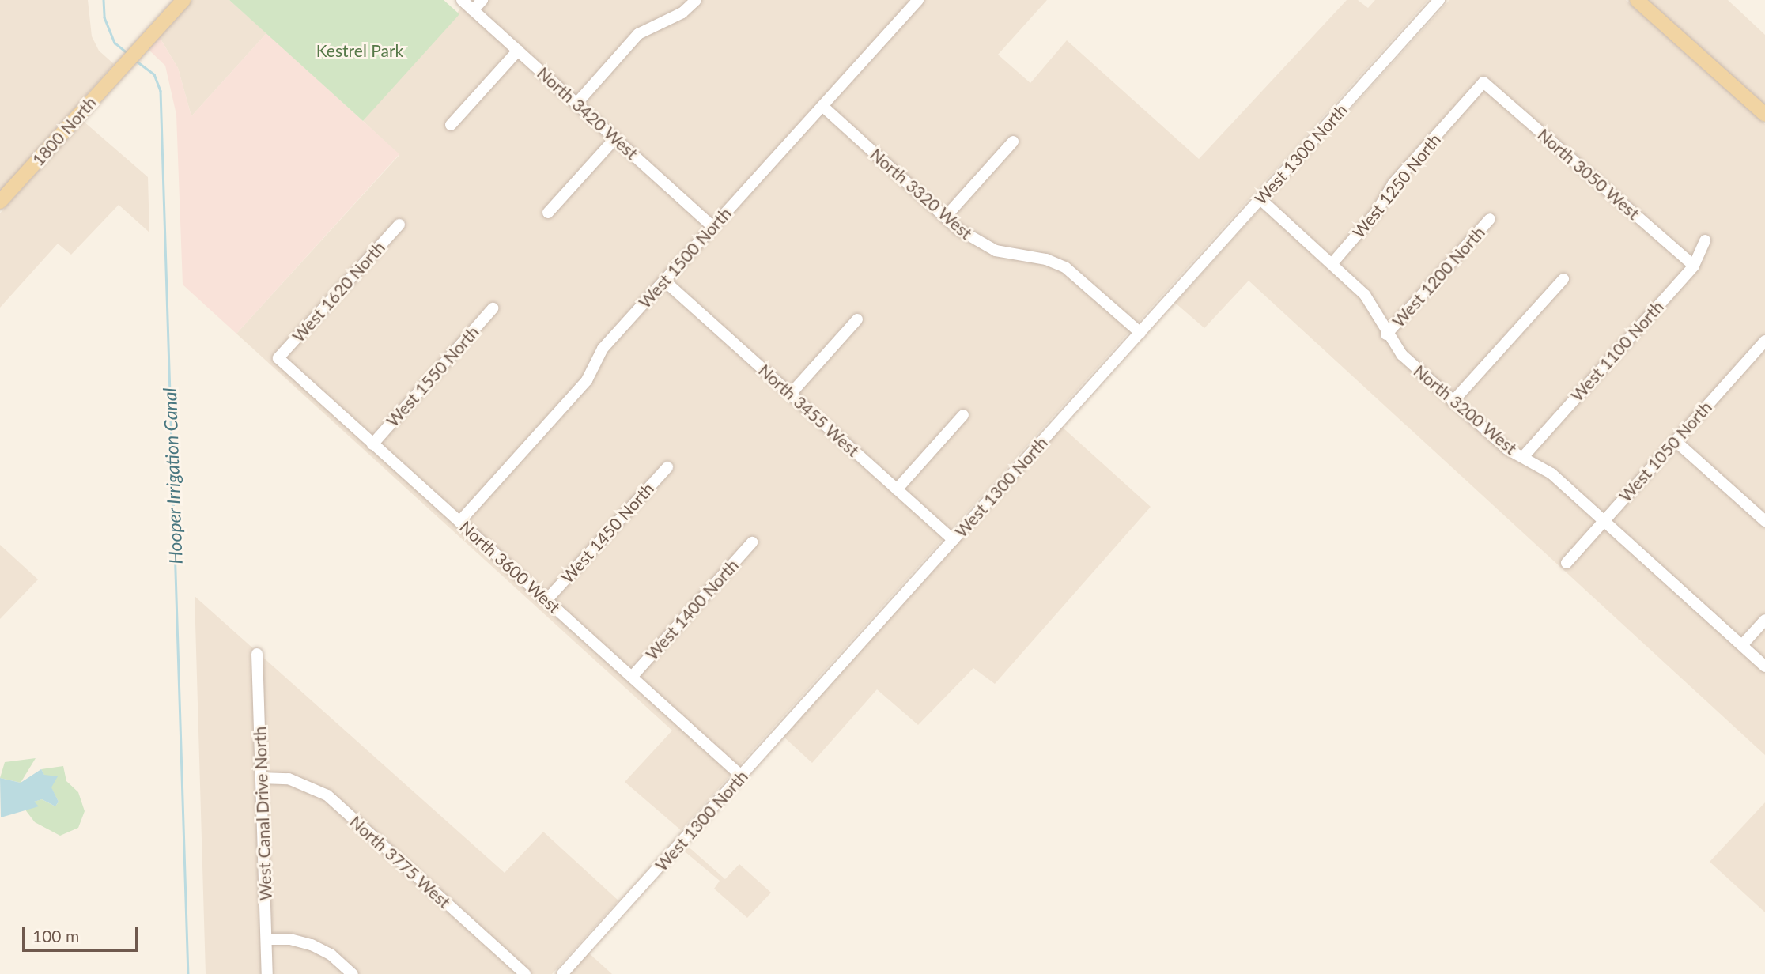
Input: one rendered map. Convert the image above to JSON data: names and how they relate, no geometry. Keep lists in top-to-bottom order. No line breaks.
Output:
{"streets":{"main road":["1800 North"],"street":["North 3420 West","West 1300 North","North 3050 West","West 1250 North","North 3320 West","West 1500 North","West 1200 North","West 1620 North","West 1100 North","West 1550 North","North 3200 West","North 3455 West","West 1050 North","West 1450 North","North 3600 West","West 1400 North","West Canal Drive North","North 3775 West"]},"crossings":[["North 3420 West","West 1500 North"],["West 1300 North","North 3320 West"],["West 1300 North","North 3200 West"],["West 1300 North","North 3455 West"],["West 1300 North","North 3600 West"],["North 3050 West","West 1250 North"],["North 3050 West","West 1100 North"],["West 1250 North","North 3200 West"],["North 3320 West","West 1500 North"],["West 1500 North","North 3455 West"],["West 1500 North","North 3600 West"],["West 1200 North","North 3200 West"],["West 1620 North","North 3600 West"],["West 1100 North","North 3200 West"],["West 1550 North","North 3600 West"],["North 3200 West","West 1050 North"],["West 1450 North","North 3600 West"],["North 3600 West","West 1400 North"],["West Canal Drive North","North 3775 West"]],"water":["Hooper Irrigation Canal"],"parks":["Kestrel Park"],"scale_bar":"100 m"}
